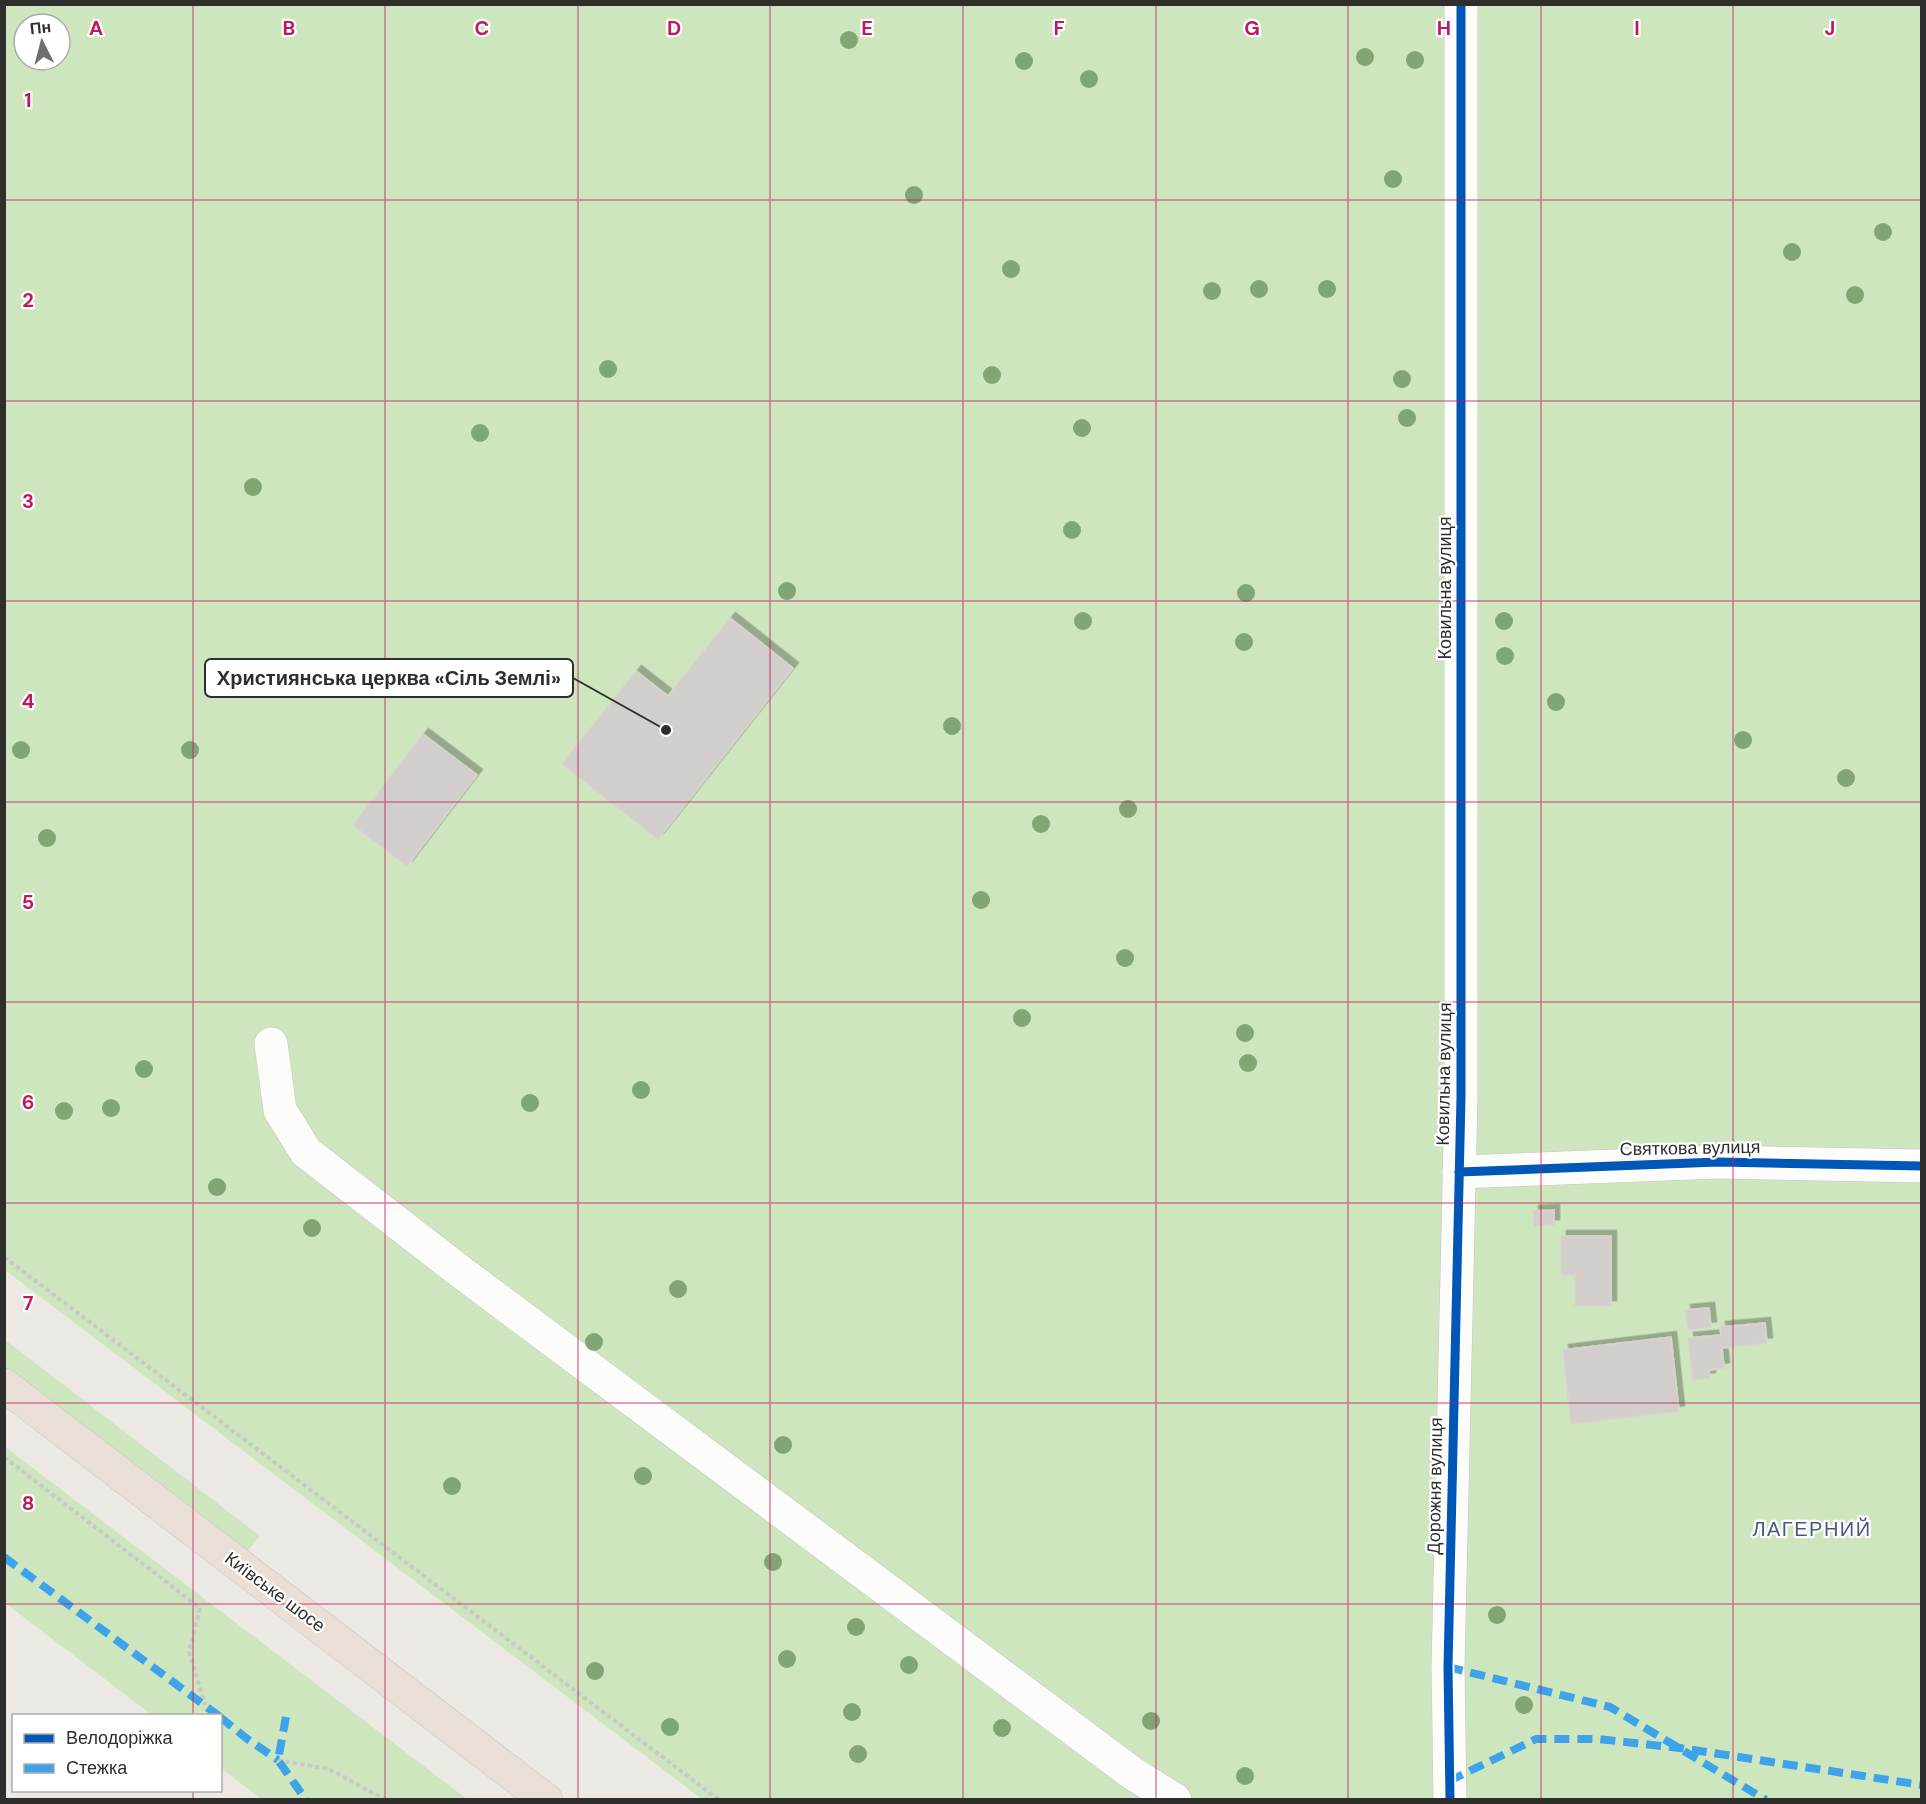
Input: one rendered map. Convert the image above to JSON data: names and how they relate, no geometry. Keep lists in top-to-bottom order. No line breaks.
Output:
{"streets":{"highway":["Київське шосе"],"street":["Ковильна вулиця","Святкова вулиця","Дорожня вулиця"]},"crossings":[["Ковильна вулиця","Святкова вулиця"],["Ковильна вулиця","Дорожня вулиця"],["Святкова вулиця","Дорожня вулиця"]],"districts":["ЛАГЕРНИЙ"],"places":["Християнська церква «Сіль Землі»"],"legend":["Велодоріжка","Стежка"],"north":"top","grid":{"columns":["A","B","C","D","E","F","G","H","I","J"],"rows":["1","2","3","4","5","6","7","8"]}}
